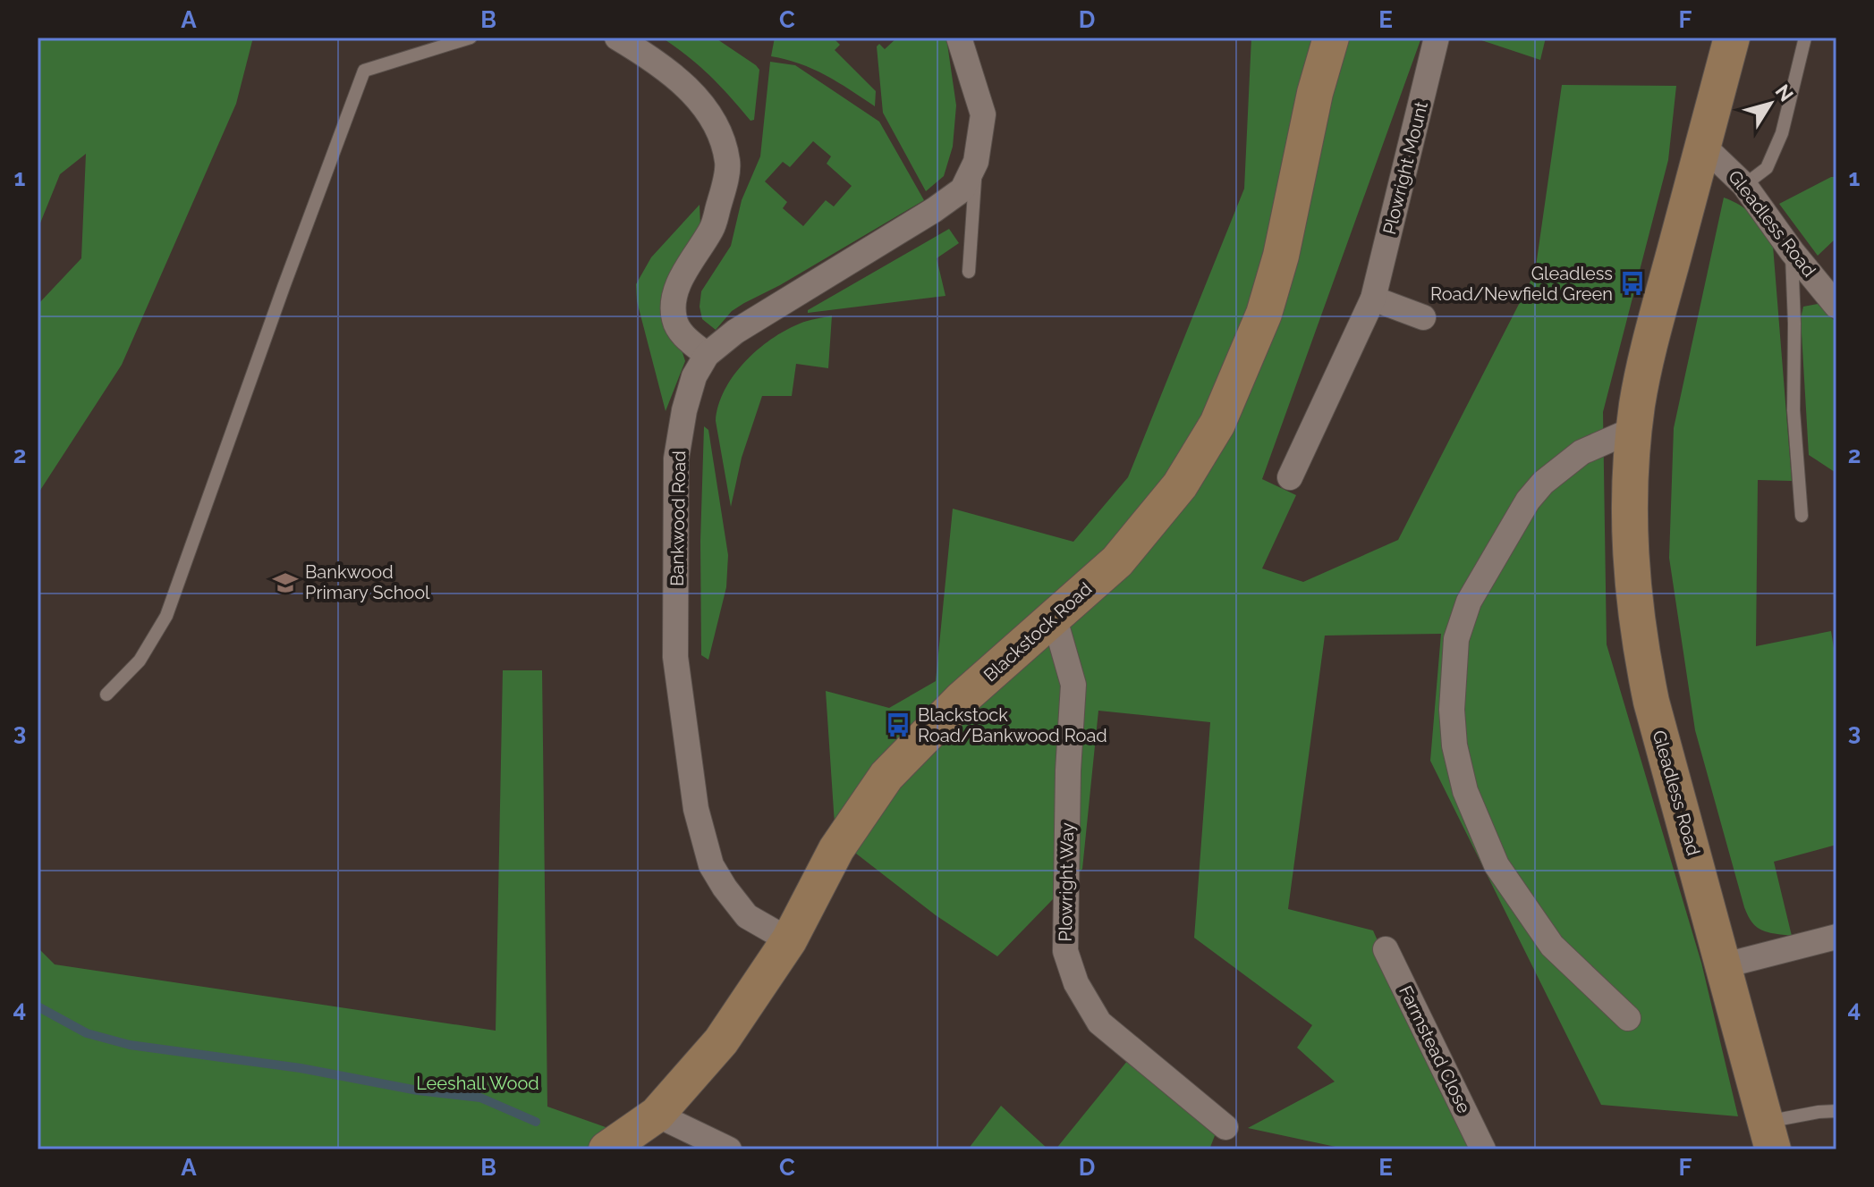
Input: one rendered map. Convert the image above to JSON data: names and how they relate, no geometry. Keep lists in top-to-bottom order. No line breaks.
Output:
{"streets":{"street":["Plowright Mount","Gleadless Road","Bankwood Road","Blackstock Road","Plowright Way","Farmstead Close"]},"crossings":[["Bankwood Road","Blackstock Road"],["Blackstock Road","Plowright Way"]],"parks":["Leeshall Wood"],"places":{"bus stop":["Gleadless Road/Newfield Green","Blackstock Road/Bankwood Road"],"school or university":["Bankwood Primary School"]},"north":"top right","grid":{"columns":["A","B","C","D","E","F"],"rows":["1","2","3","4"]}}
